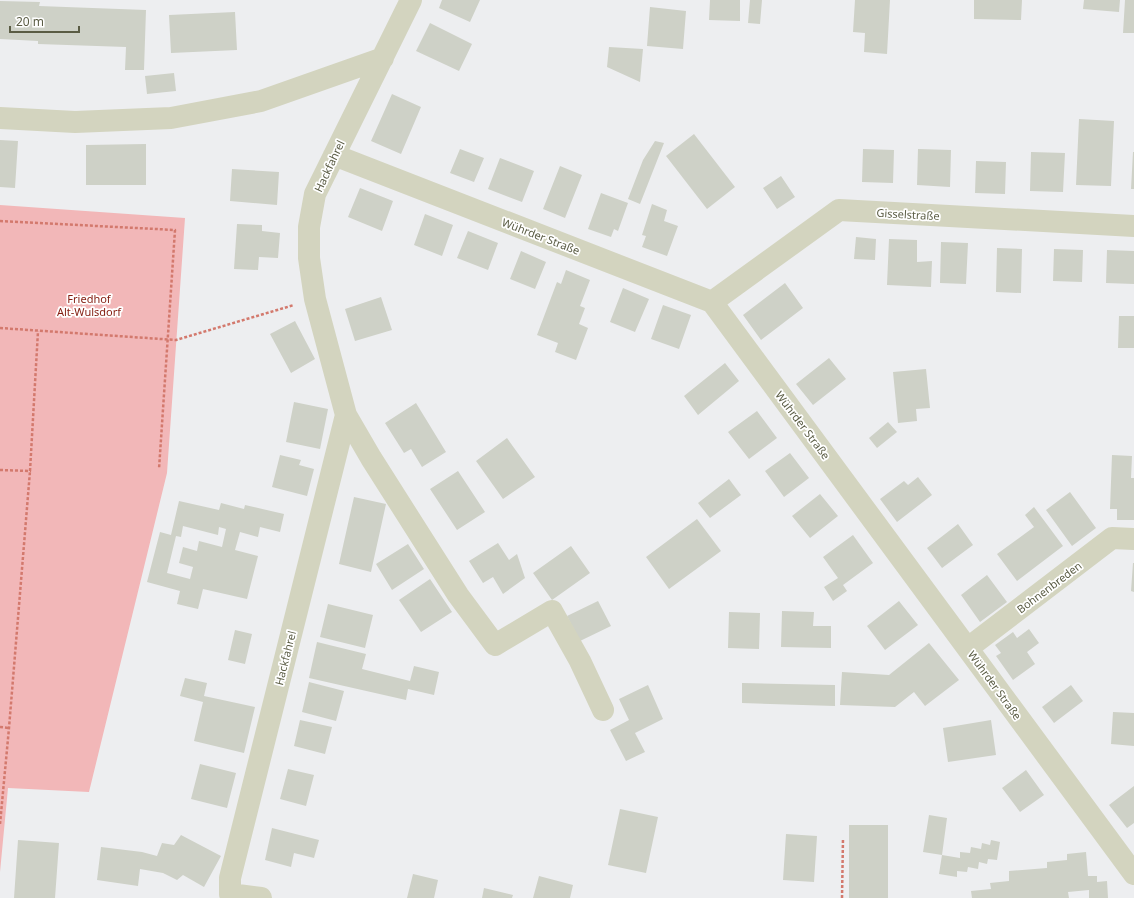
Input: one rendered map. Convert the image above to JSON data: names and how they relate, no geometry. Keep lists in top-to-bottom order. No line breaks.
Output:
{"streets":{"street":["Hackfahrel","Gisselstraße","Wührder Straße","Bohnenbreden"]},"crossings":[["Hackfahrel","Wührder Straße"],["Gisselstraße","Wührder Straße"],["Wührder Straße","Bohnenbreden"]],"parks":["Friedhof Alt-Wulsdorf"],"scale_bar":"20 m"}
